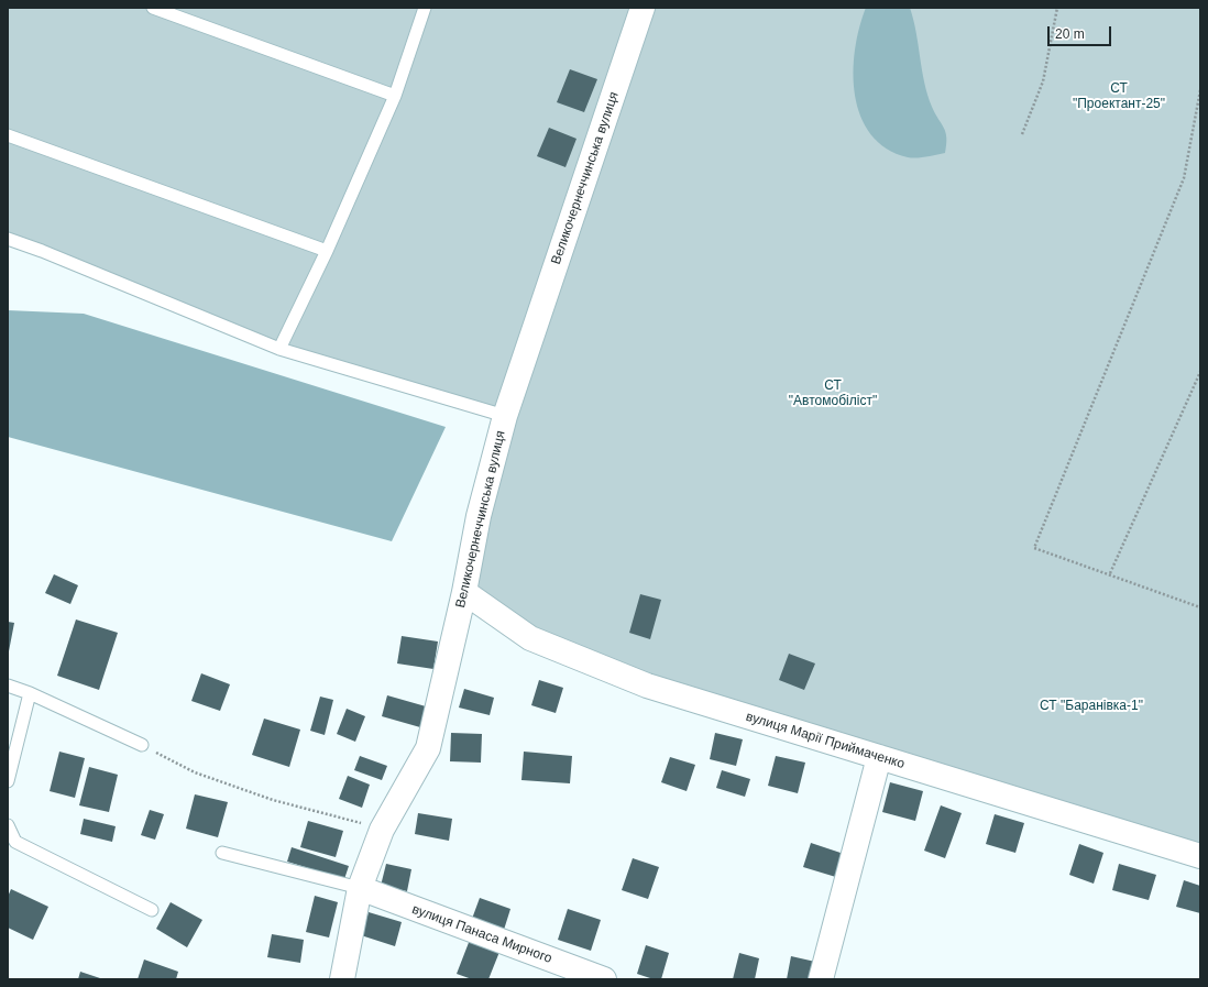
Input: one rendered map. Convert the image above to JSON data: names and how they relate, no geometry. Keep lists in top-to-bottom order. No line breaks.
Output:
{"streets":{"street":["Великочернеччинська вулиця","вулиця Марії Приймаченко","вулиця Панаса Мирного"]},"crossings":[["Великочернеччинська вулиця","вулиця Марії Приймаченко"],["Великочернеччинська вулиця","вулиця Панаса Мирного"]],"parks":["СТ \"Проектант-25\"","СТ \"Автомобіліст\"","СТ \"Баранівка-1\""],"scale_bar":"20 m"}
